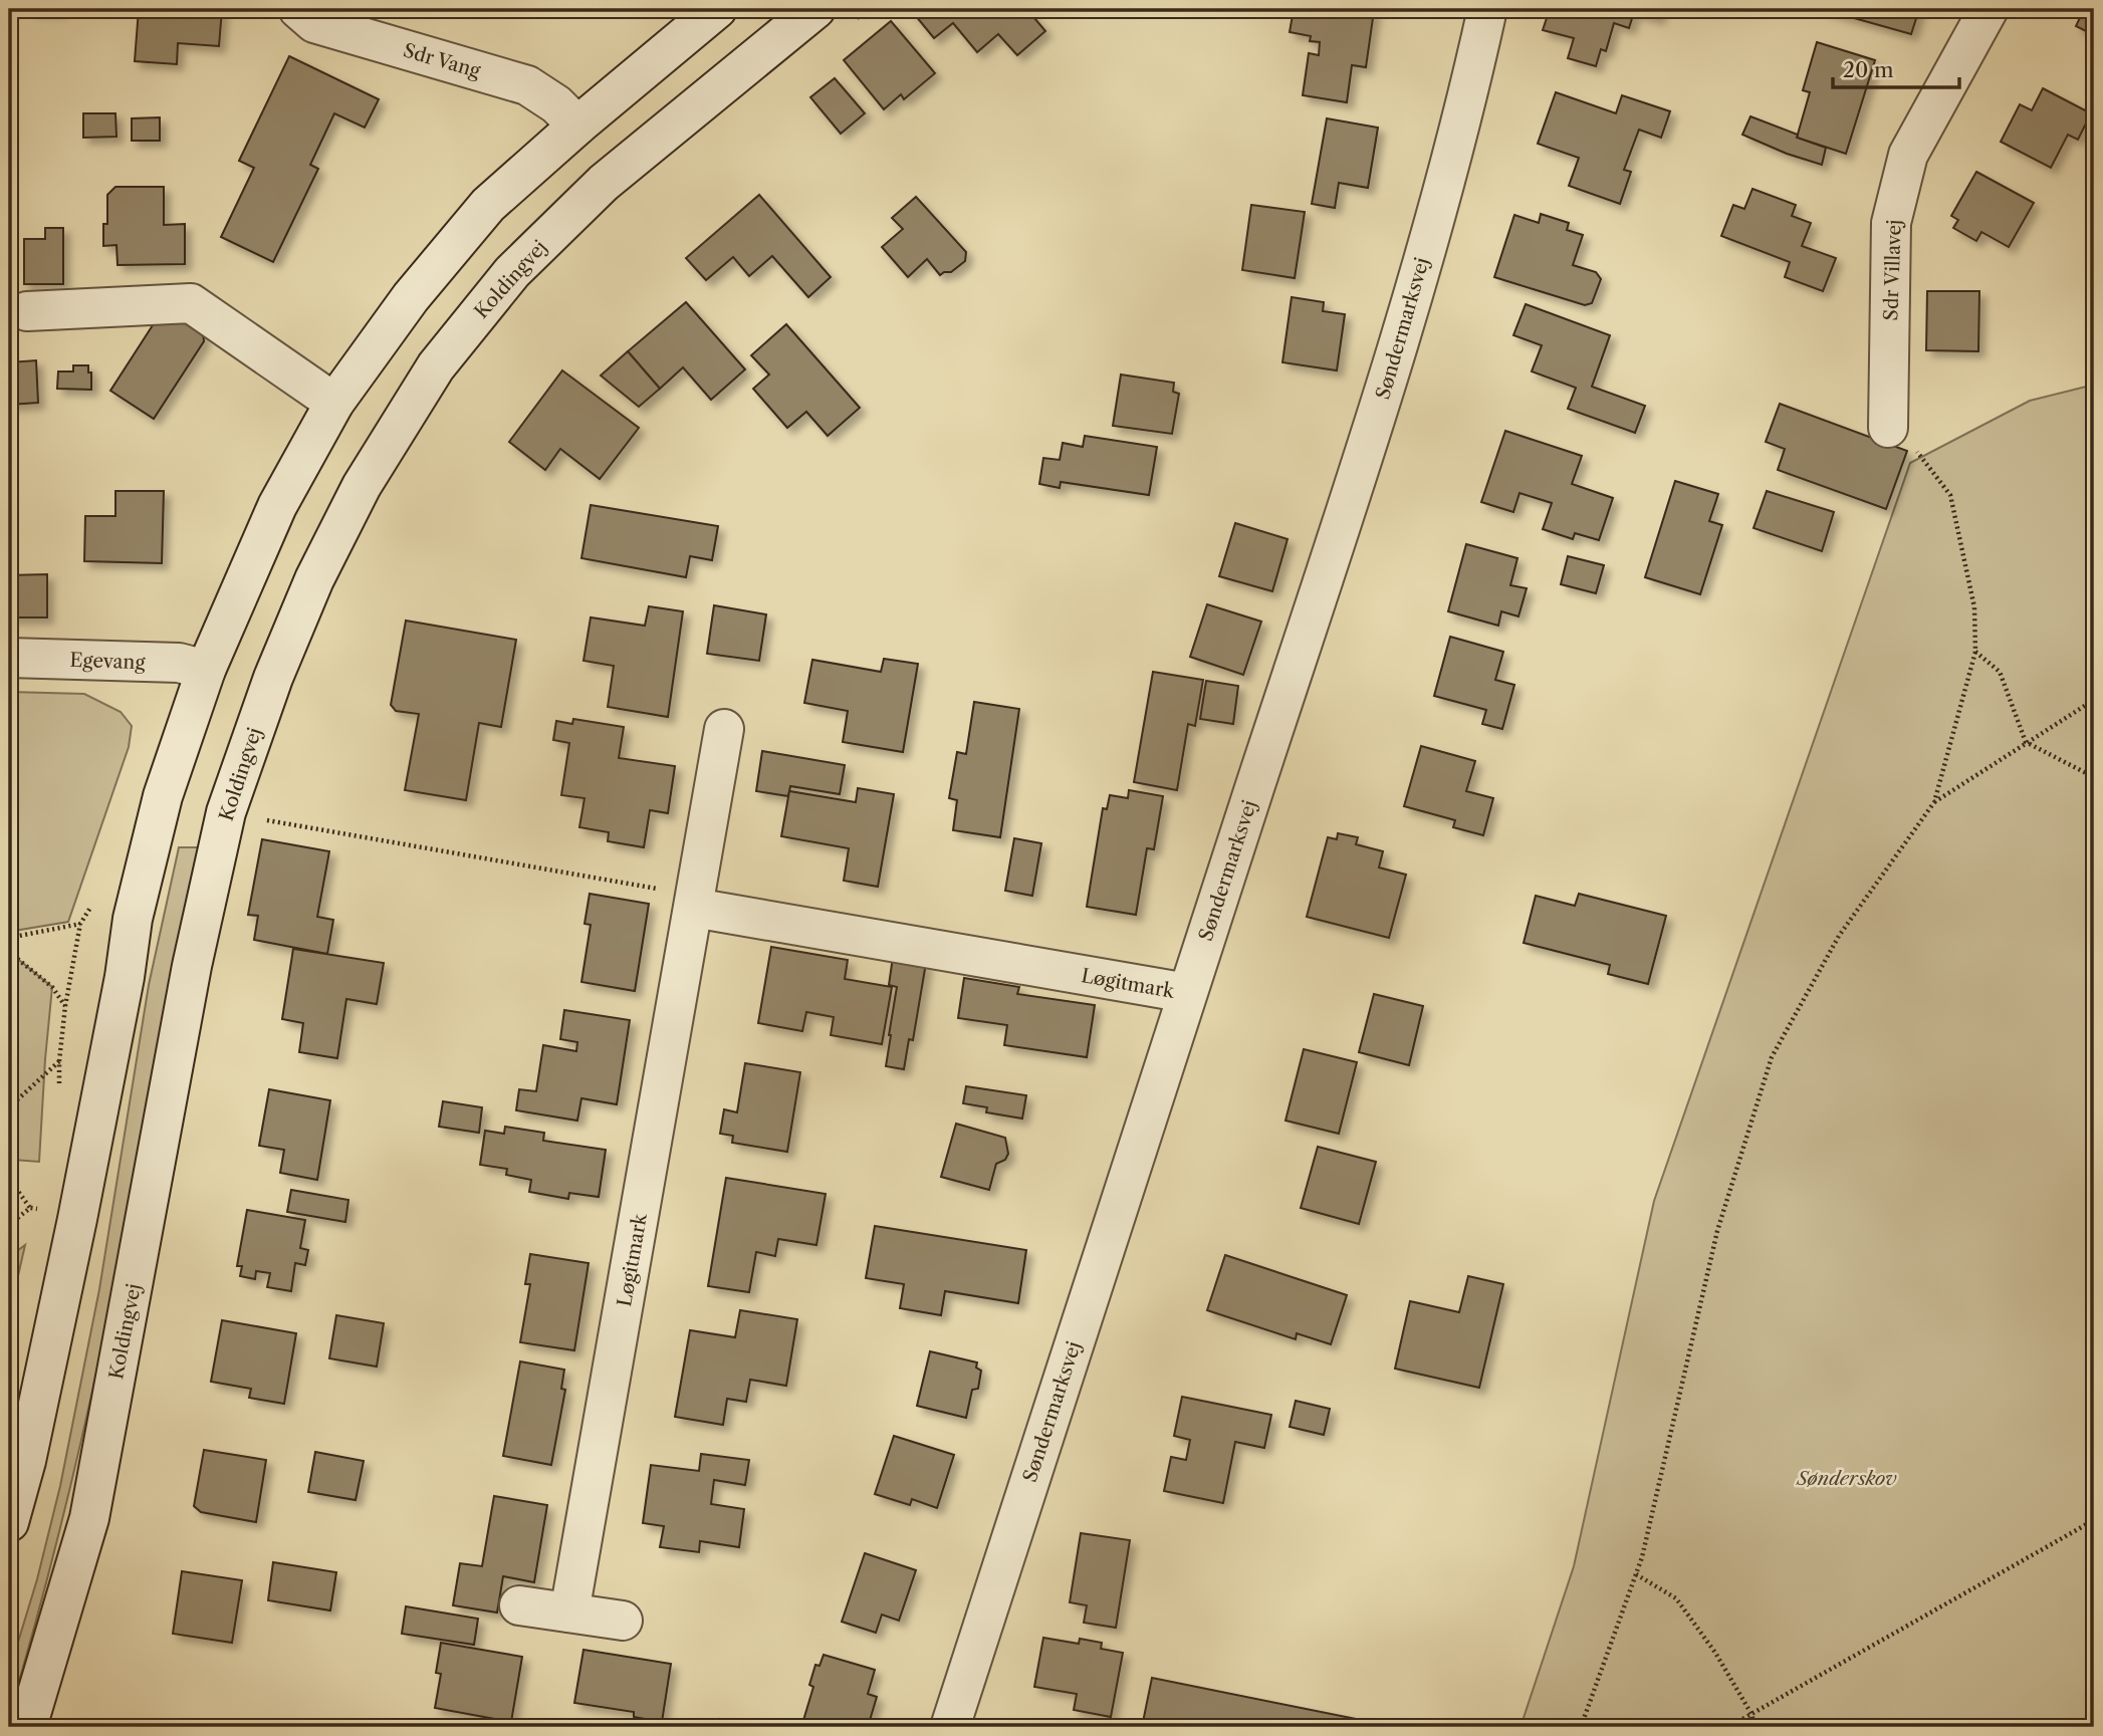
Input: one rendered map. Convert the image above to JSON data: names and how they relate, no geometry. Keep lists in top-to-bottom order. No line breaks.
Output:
{"streets":{"street":["Sdr Vang","Sdr Villavej","Koldingvej","Søndermarksvej","Egevang","Løgitmark"]},"crossings":[["Søndermarksvej","Løgitmark"]],"parks":["Sønderskov"],"scale_bar":"20 m"}
